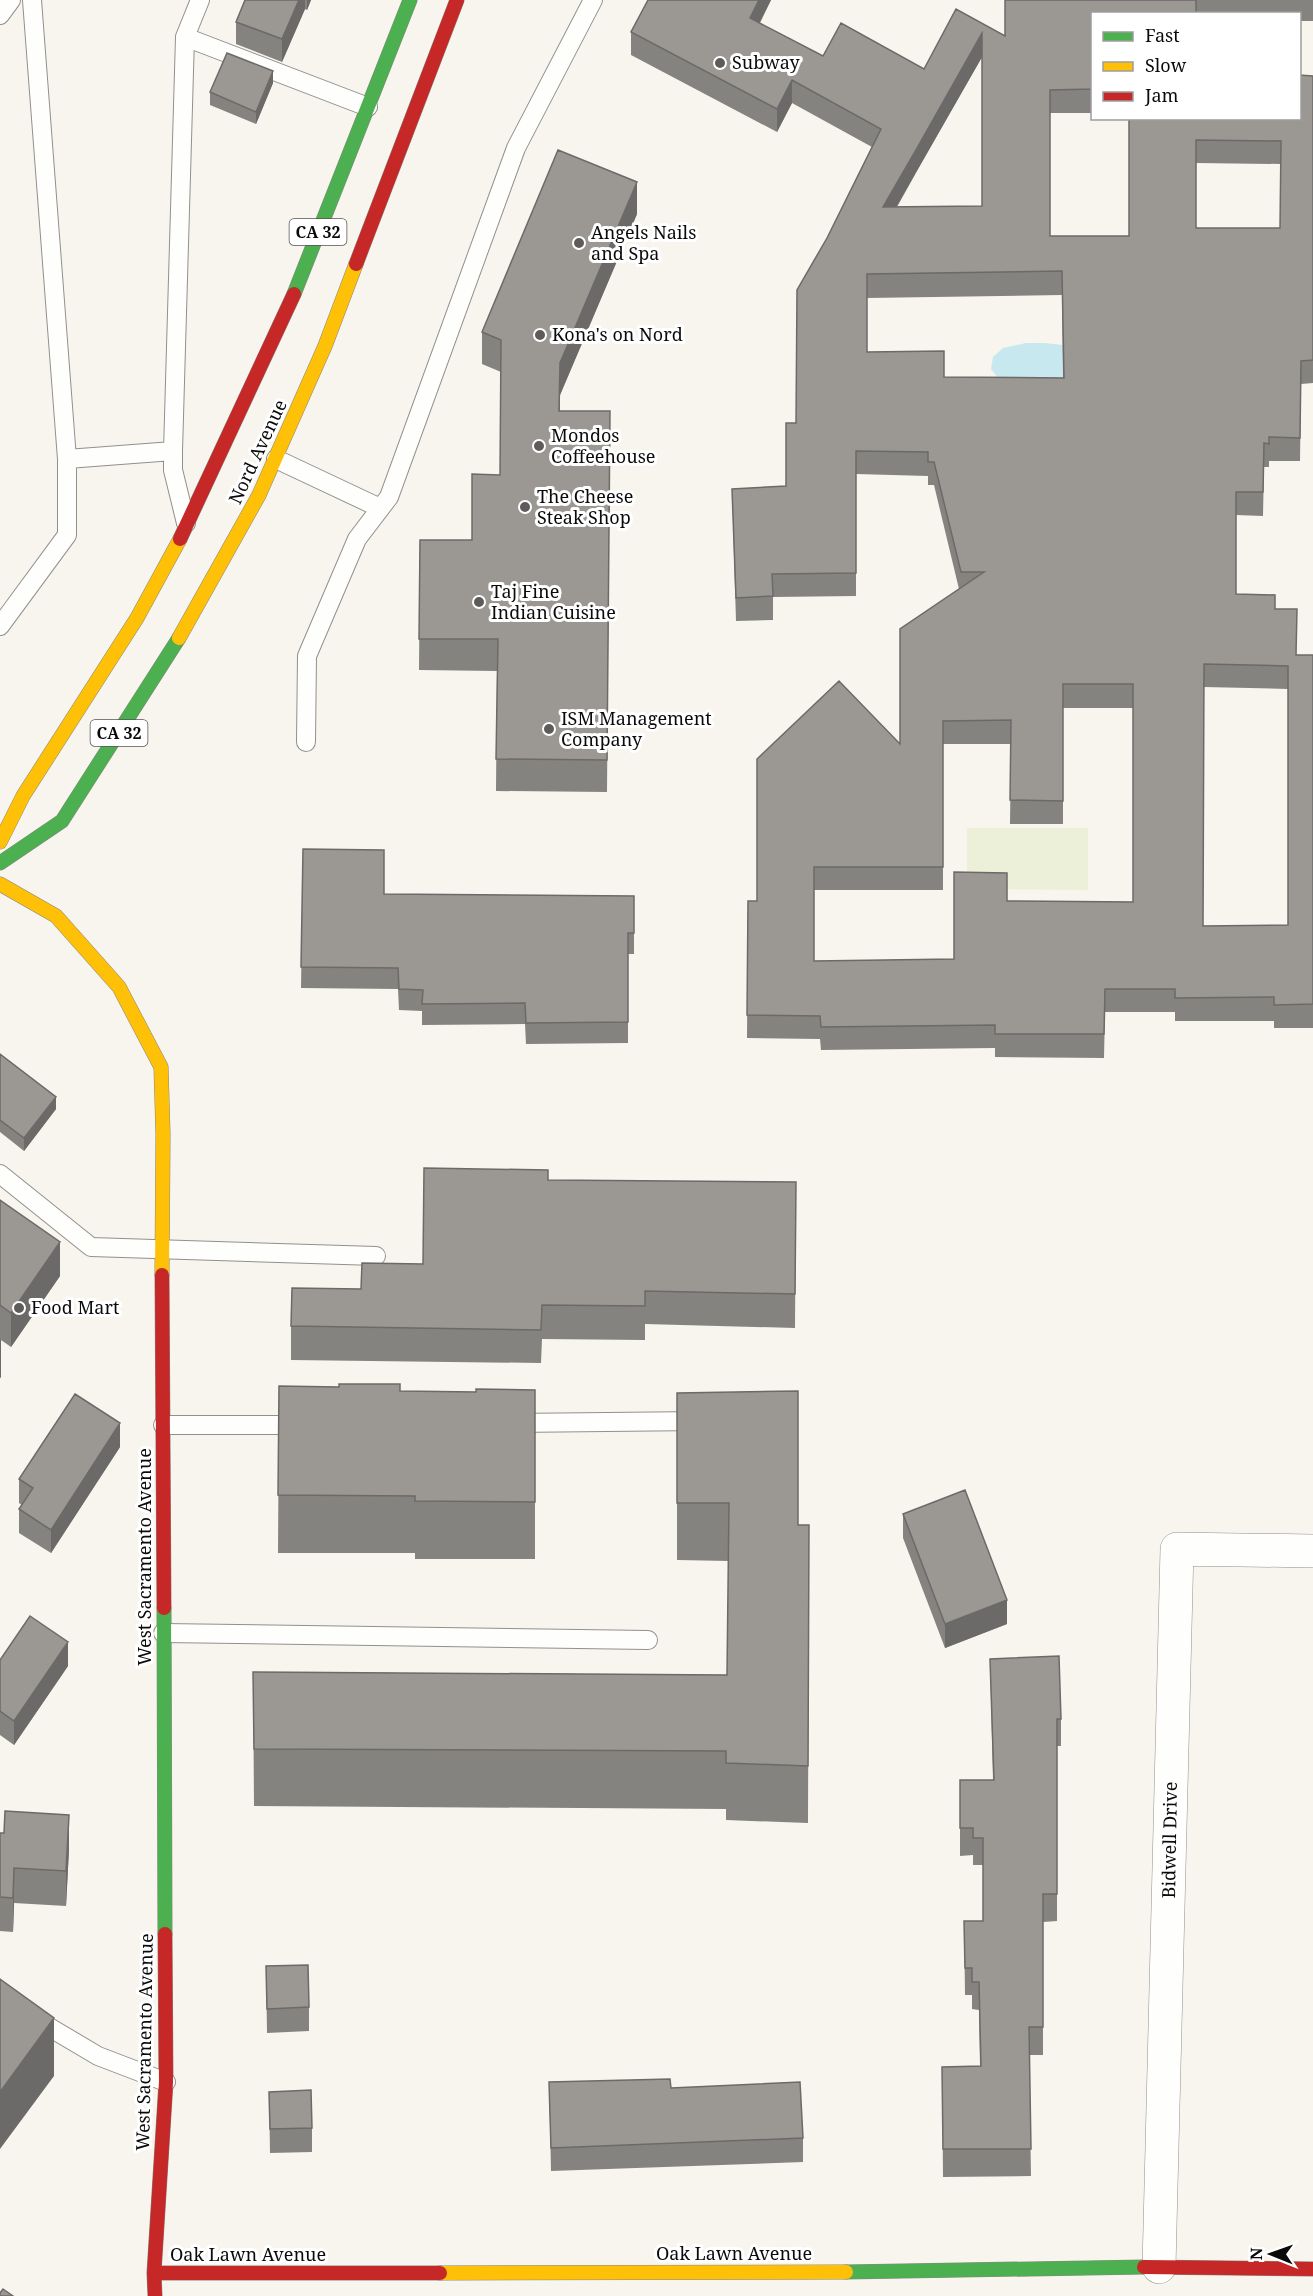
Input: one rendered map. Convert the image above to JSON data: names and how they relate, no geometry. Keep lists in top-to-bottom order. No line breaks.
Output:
{"streets":{"street":["CA 32","Nord Avenue","West Sacramento Avenue","Bidwell Drive","Oak Lawn Avenue"]},"crossings":[["West Sacramento Avenue","Oak Lawn Avenue"],["Bidwell Drive","Oak Lawn Avenue"]],"places":["Subway","Angels Nails and Spa","Kona's on Nord","Mondos Coffeehouse","The Cheese Steak Shop","Taj Fine Indian Cuisine","ISM Management Company","Food Mart"],"legend":["Fast","Slow","Jam"],"north":"left"}
